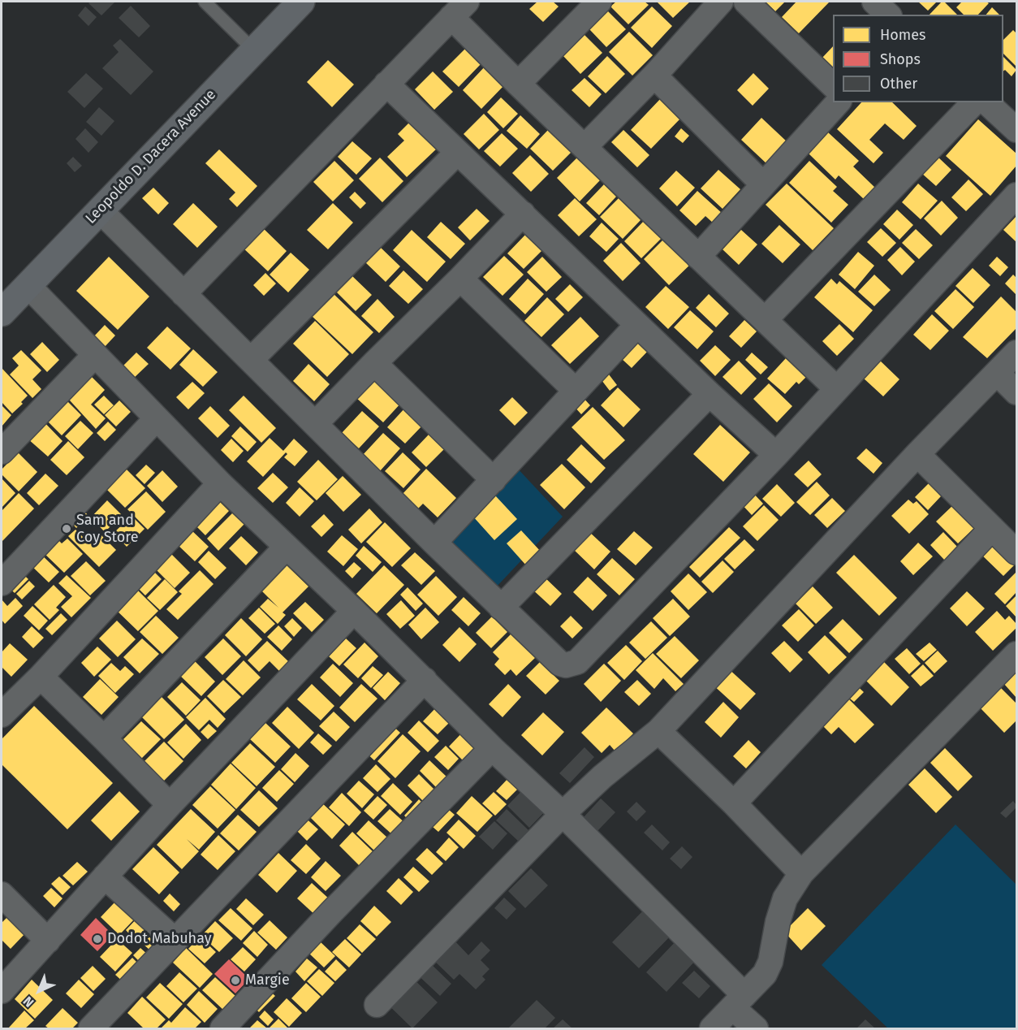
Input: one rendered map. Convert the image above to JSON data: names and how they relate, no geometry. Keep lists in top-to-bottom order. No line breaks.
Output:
{"streets":{"main road":["Leopoldo D. Dacera Avenue"]},"places":["Sam and Coy Store","Dodot Mabuhay","Margie"],"legend":["Homes","Shops","Other"],"north":"bottom left"}
